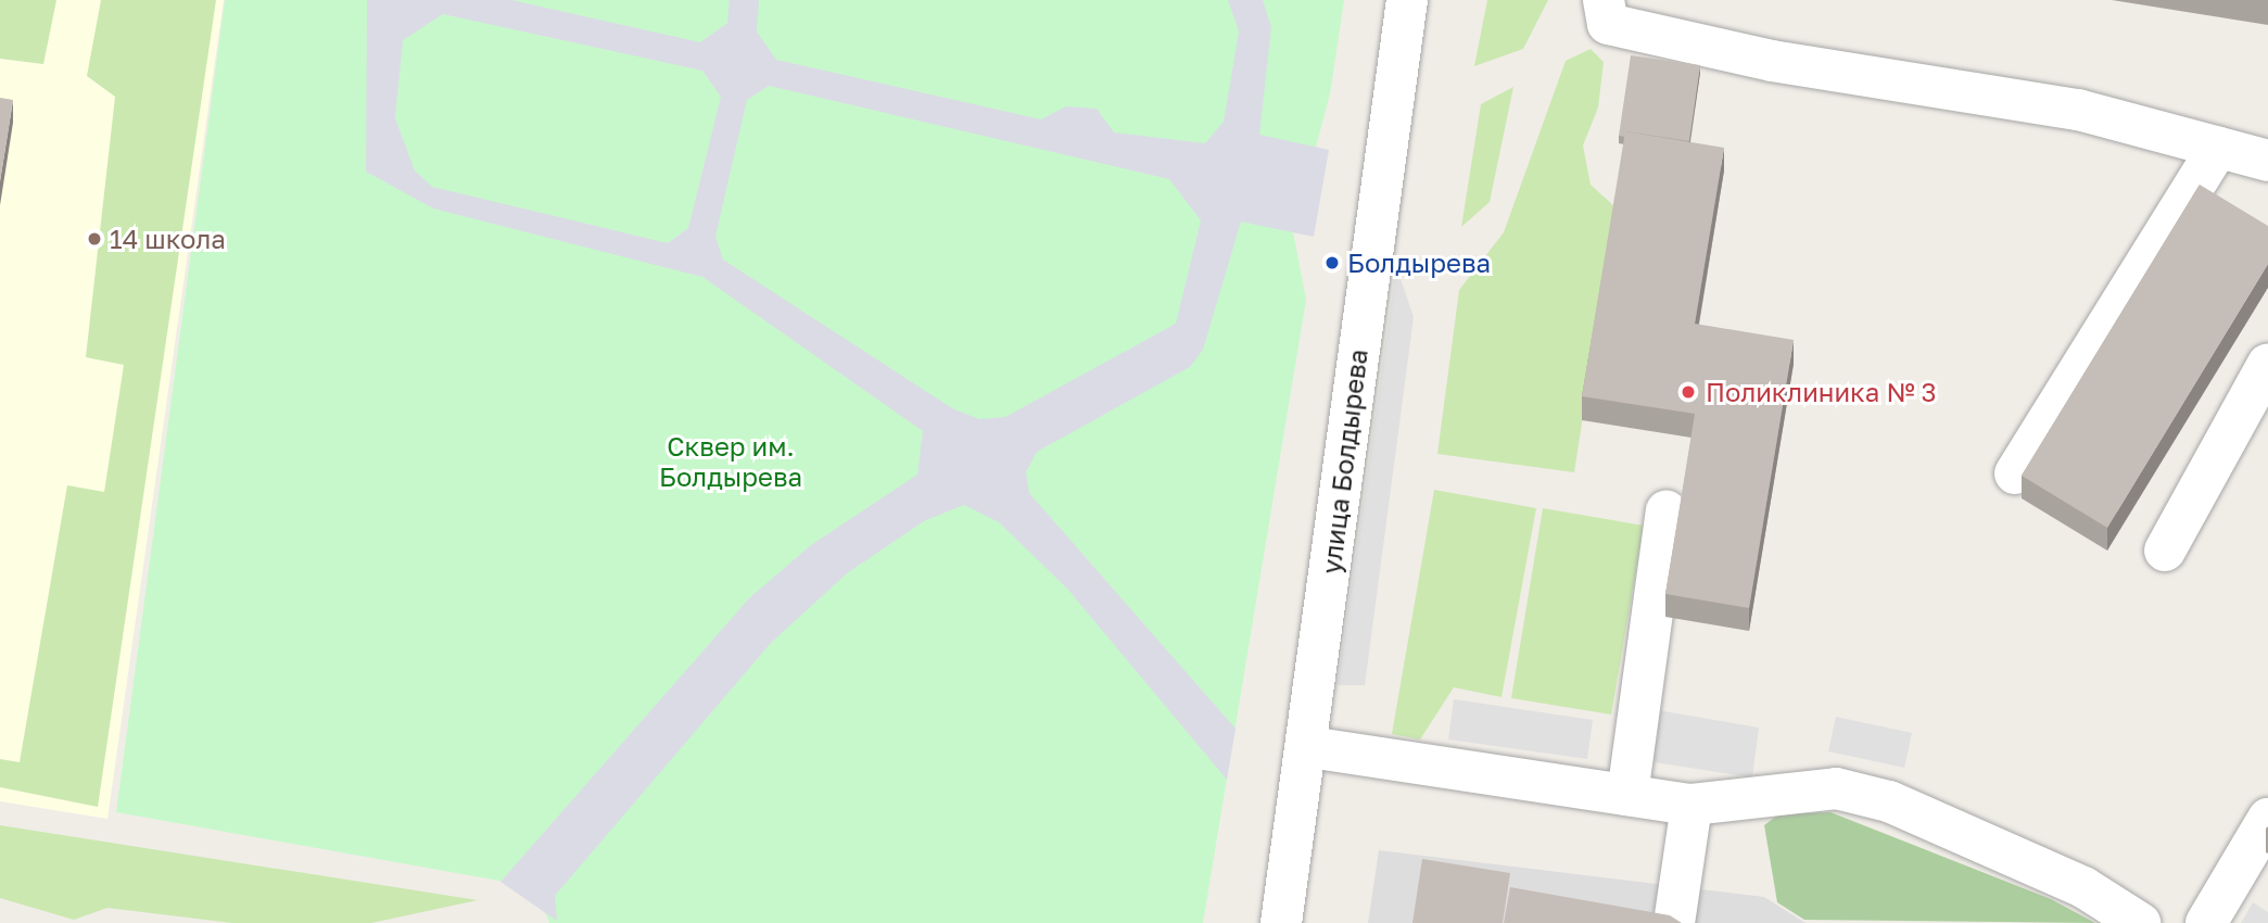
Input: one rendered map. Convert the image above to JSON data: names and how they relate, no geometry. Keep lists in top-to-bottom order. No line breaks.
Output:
{"streets":{"street":["улица Болдырева"]},"parks":["Сквер им. Болдырева"],"places":["14 школа","Болдырева","Поликлиника № 3"]}
